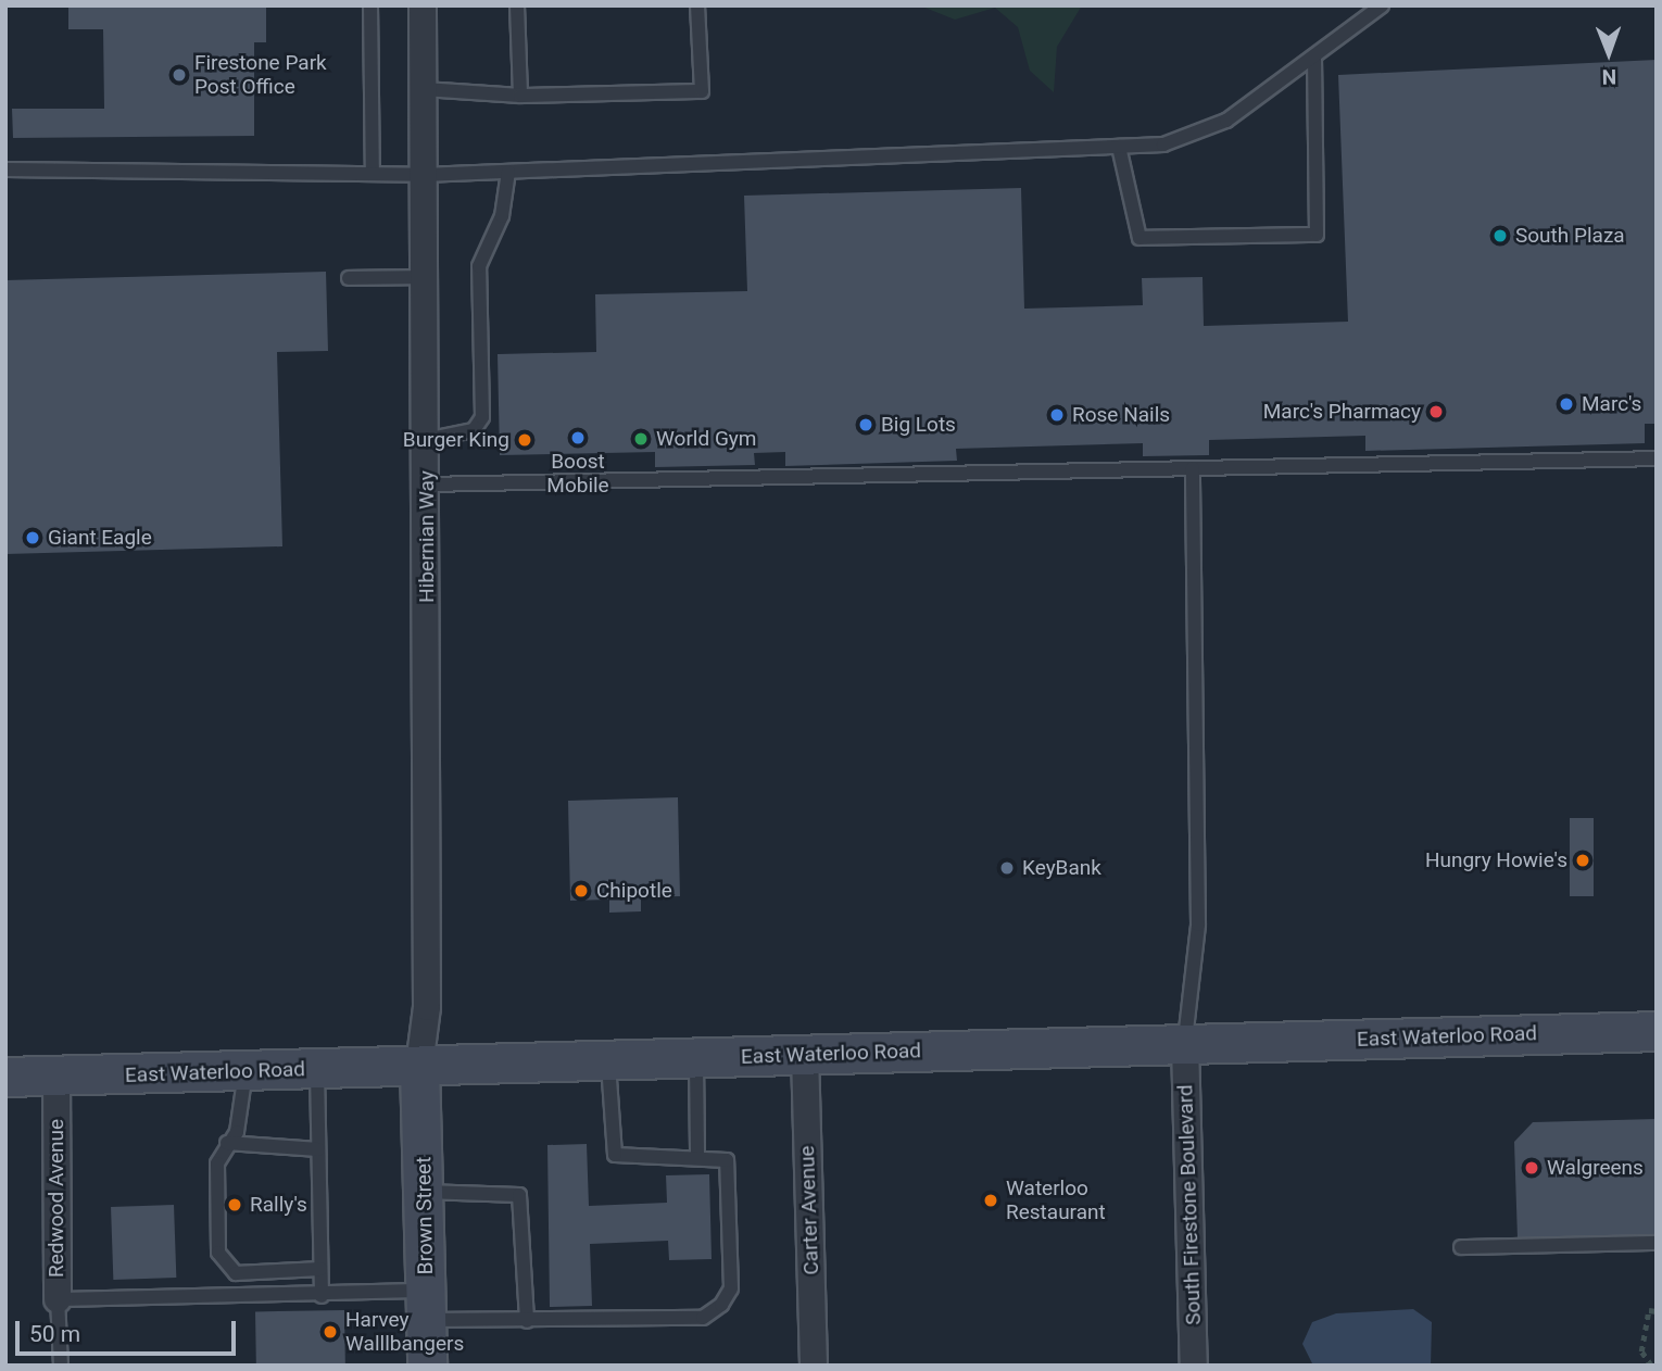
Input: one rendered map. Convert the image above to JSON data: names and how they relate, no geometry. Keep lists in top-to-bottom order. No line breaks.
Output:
{"streets":{"main road":["East Waterloo Road","Brown Street"],"street":["Hibernian Way","Redwood Avenue","South Firestone Boulevard","Carter Avenue"]},"crossings":[["Hibernian Way","East Waterloo Road"],["Hibernian Way","Brown Street"],["East Waterloo Road","Redwood Avenue"],["East Waterloo Road","South Firestone Boulevard"],["East Waterloo Road","Carter Avenue"],["East Waterloo Road","Brown Street"]],"places":["Firestone Park Post Office","South Plaza","Marc's","Marc's Pharmacy","Rose Nails","Big Lots","Boost Mobile","World Gym","Burger King","Giant Eagle","Hungry Howie's","KeyBank","Chipotle","Walgreens","Waterloo Restaurant","Rally's","Harvey Walllbangers"],"scale_bar":"50 m","north":"bottom"}
